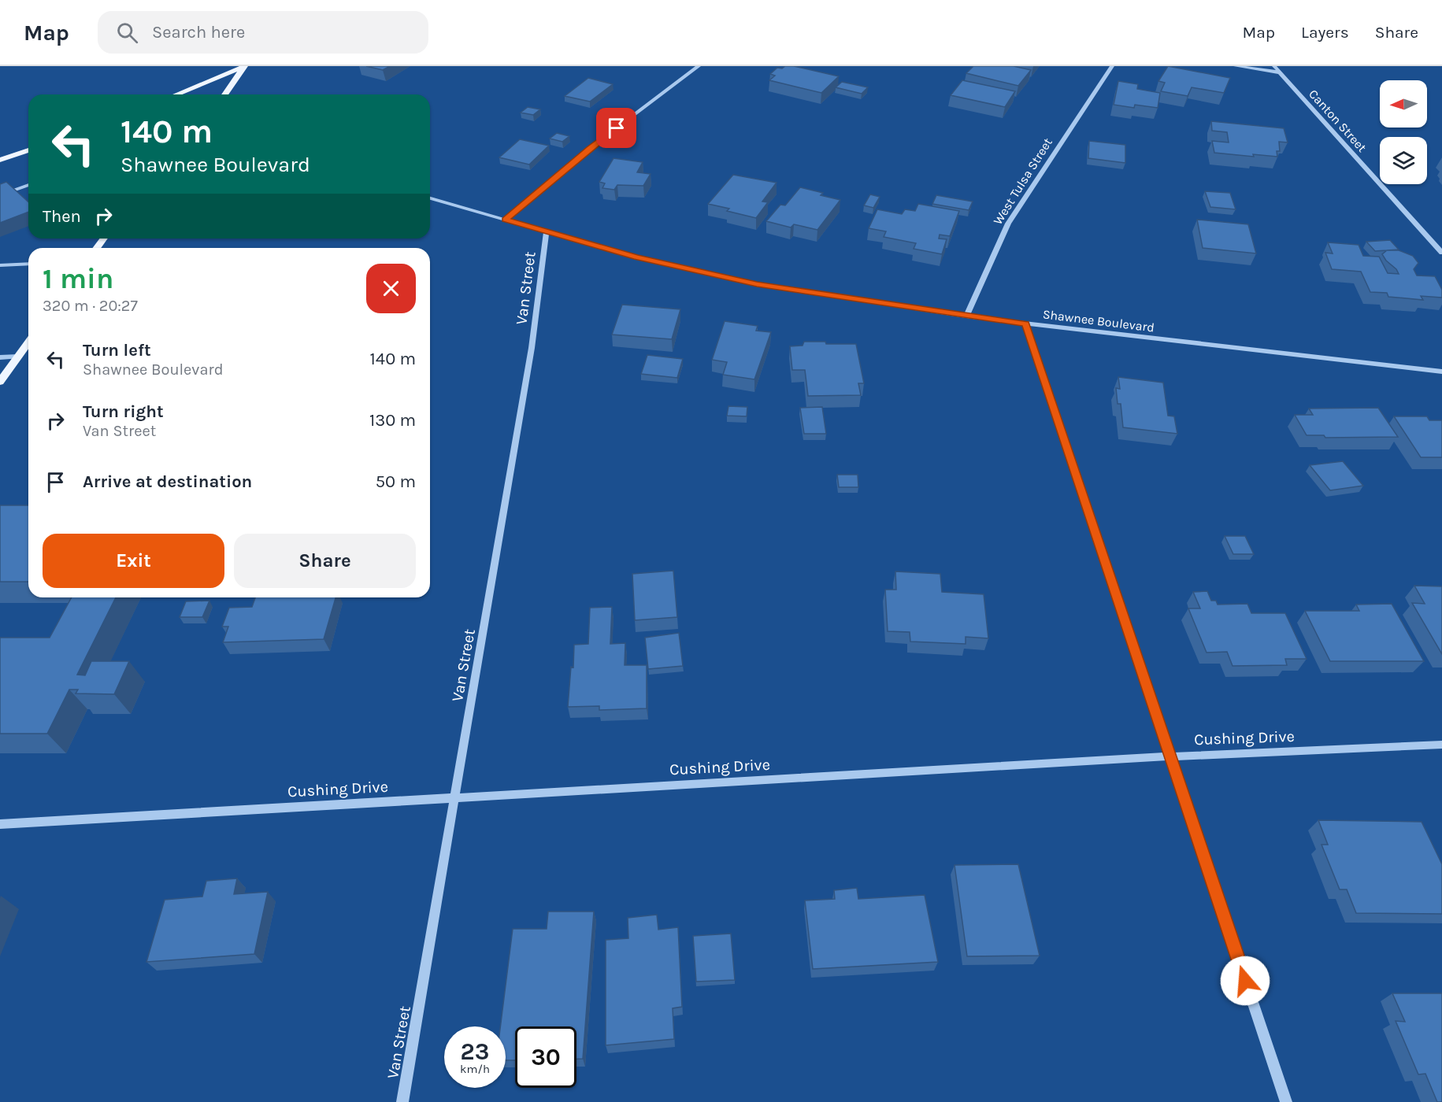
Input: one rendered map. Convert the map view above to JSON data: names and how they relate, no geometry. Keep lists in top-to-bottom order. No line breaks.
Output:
{"streets":{"street":["Canton Street","West Tulsa Street","Van Street","Shawnee Boulevard","Cushing Drive"]},"crossings":[["West Tulsa Street","Shawnee Boulevard"],["Van Street","Shawnee Boulevard"],["Van Street","Cushing Drive"]],"north":"left","page":{"header":"Map","search":"Search here","nav":["Map","Layers","Share"],"turn":["140 m","Shawnee Boulevard"],"then":"Then","heading":["1 min","320 m · 20:27"],"list":[{"name":"Turn left","note":"Shawnee Boulevard","value":"140 m"},{"name":"Turn right","note":"Van Street","value":"130 m"},{"name":"Arrive at destination","value":"50 m"}],"buttons":["Exit","Share"],"speed":"23 km/h","limit":"30"}}
